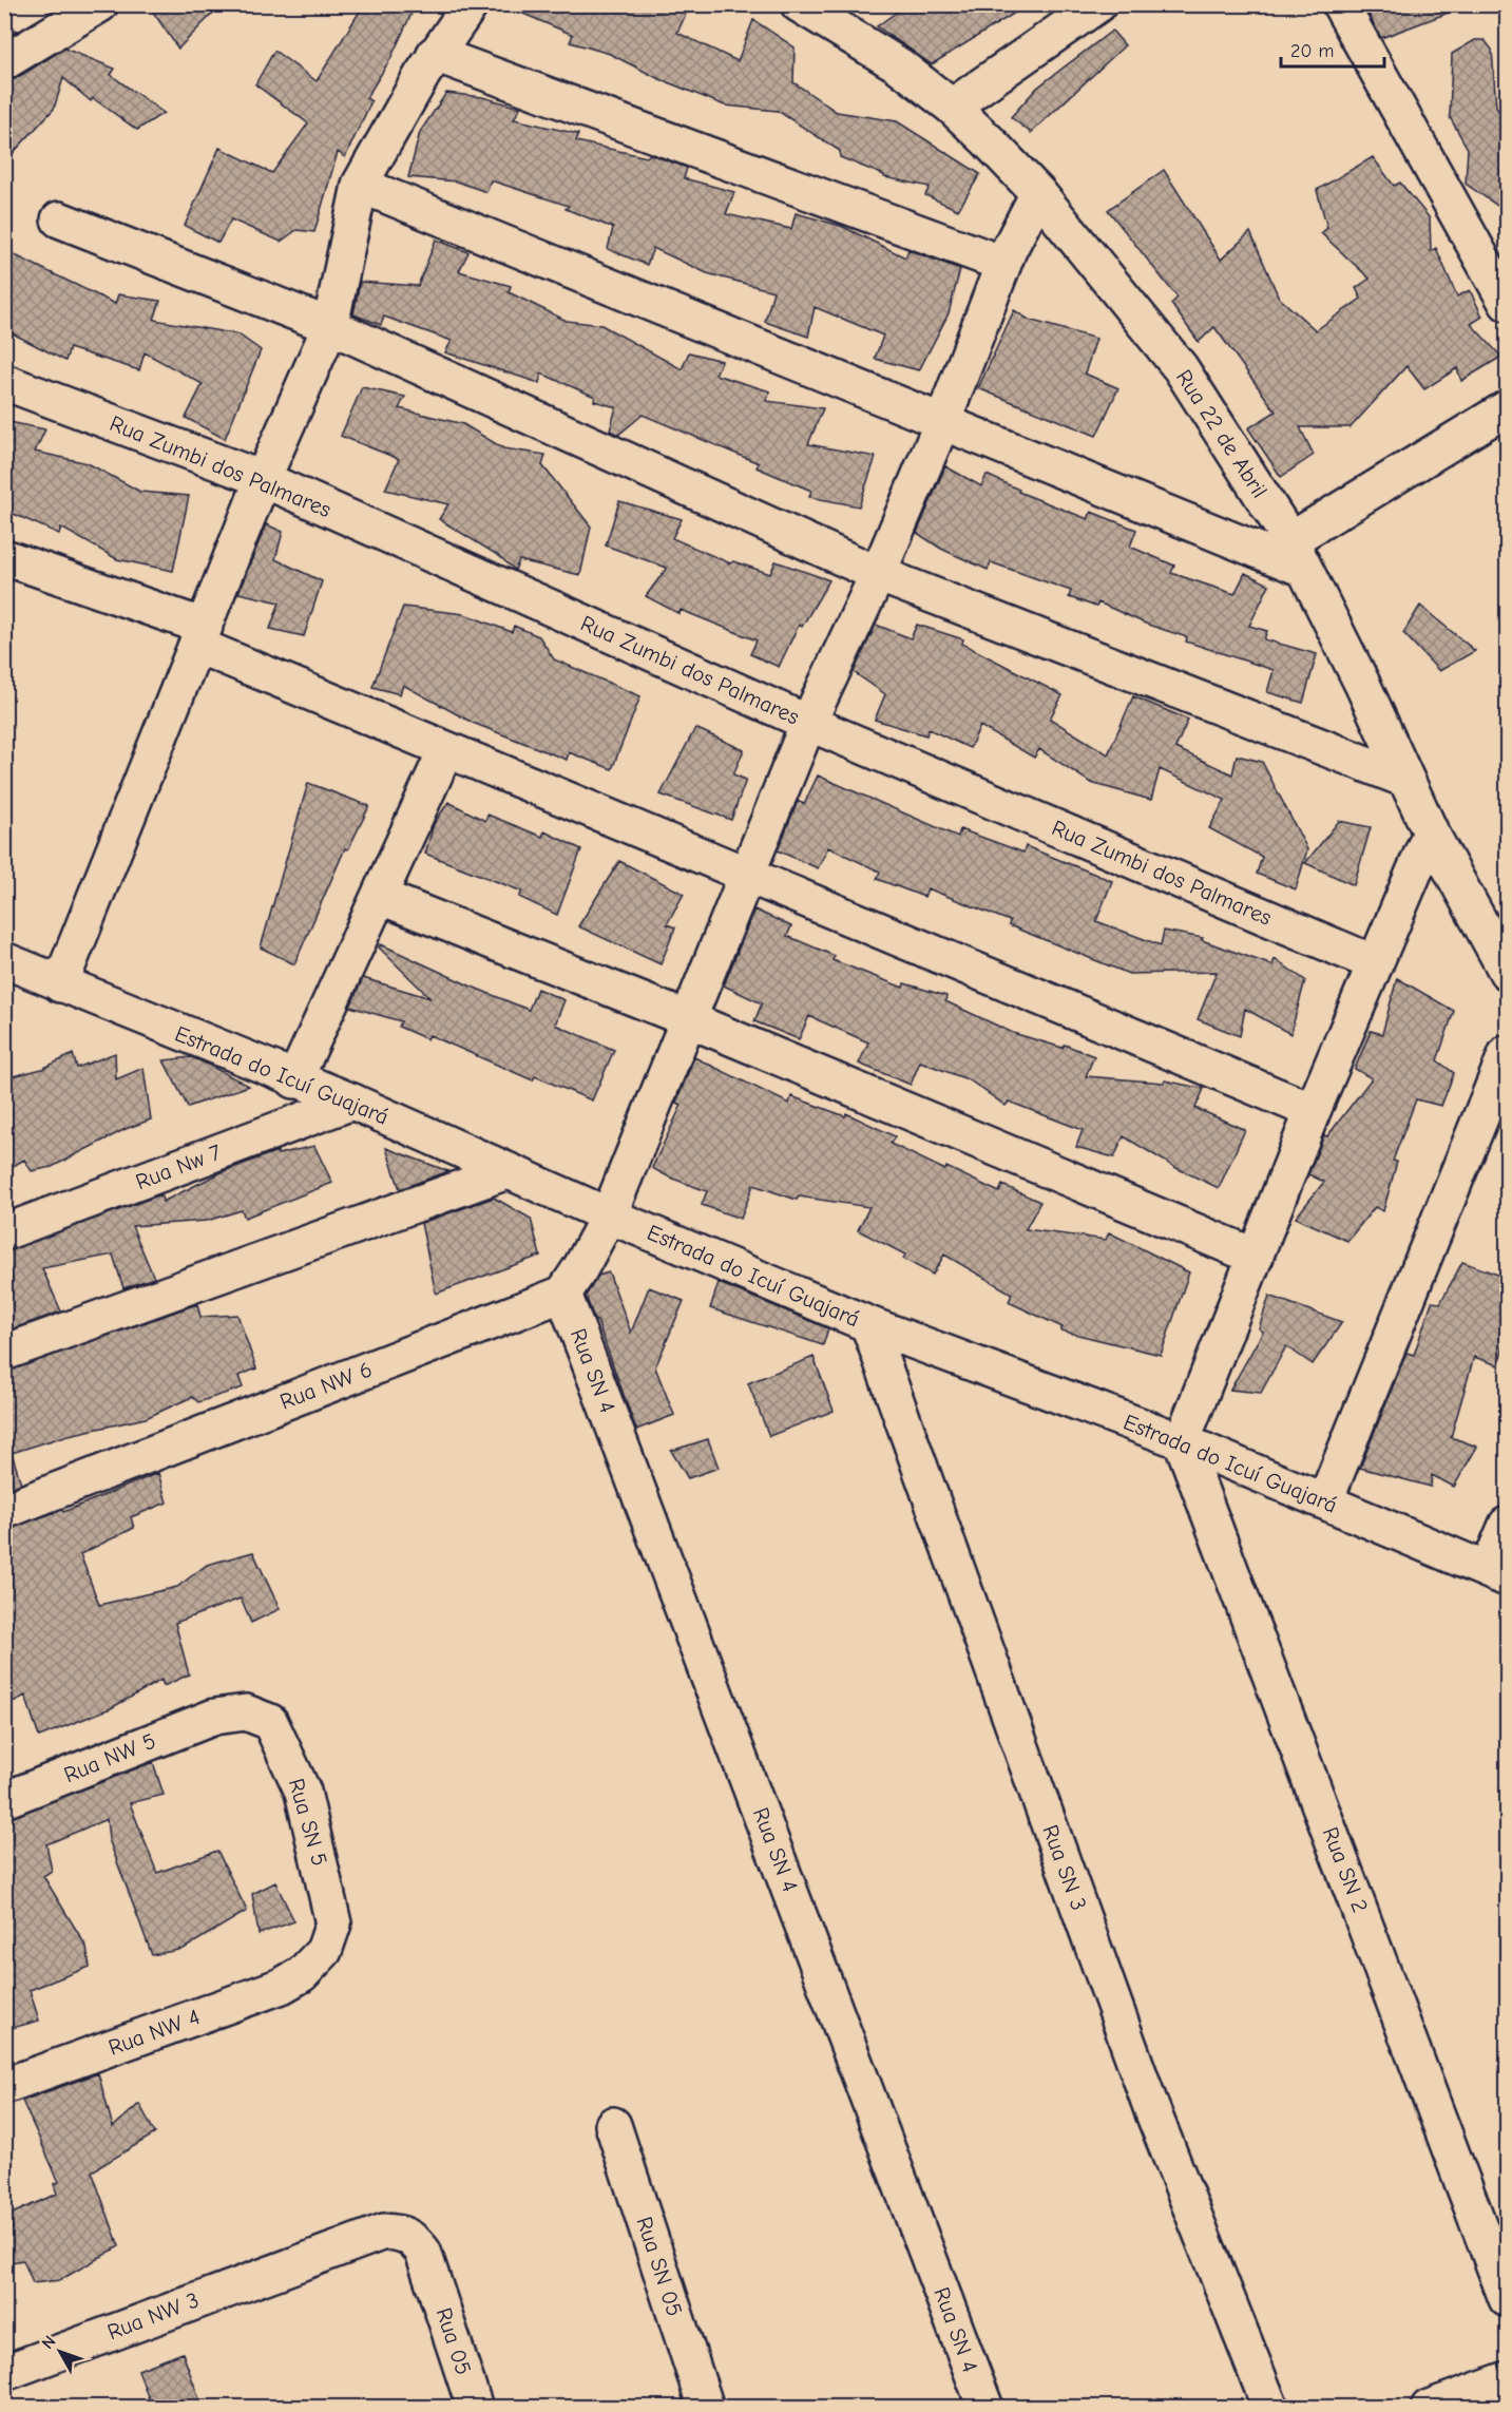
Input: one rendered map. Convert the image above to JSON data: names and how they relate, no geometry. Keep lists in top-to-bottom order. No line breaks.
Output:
{"streets":{"street":["Rua 22 de Abril","Rua Zumbi dos Palmares","Estrada do Icuí Guajará","Rua Nw 7","Rua SN 4","Rua NW 6","Rua NW 5","Rua SN 5","Rua SN 3","Rua SN 2","Rua NW 4","Rua SN 05","Rua NW 3","Rua 05"]},"crossings":[["Estrada do Icuí Guajará","Rua Nw 7"],["Estrada do Icuí Guajará","Rua SN 3"],["Estrada do Icuí Guajará","Rua SN 2"],["Rua SN 4","Rua NW 6"],["Rua NW 5","Rua SN 5"],["Rua SN 5","Rua NW 4"],["Rua NW 3","Rua 05"]],"scale_bar":"20 m","north":"top left"}
